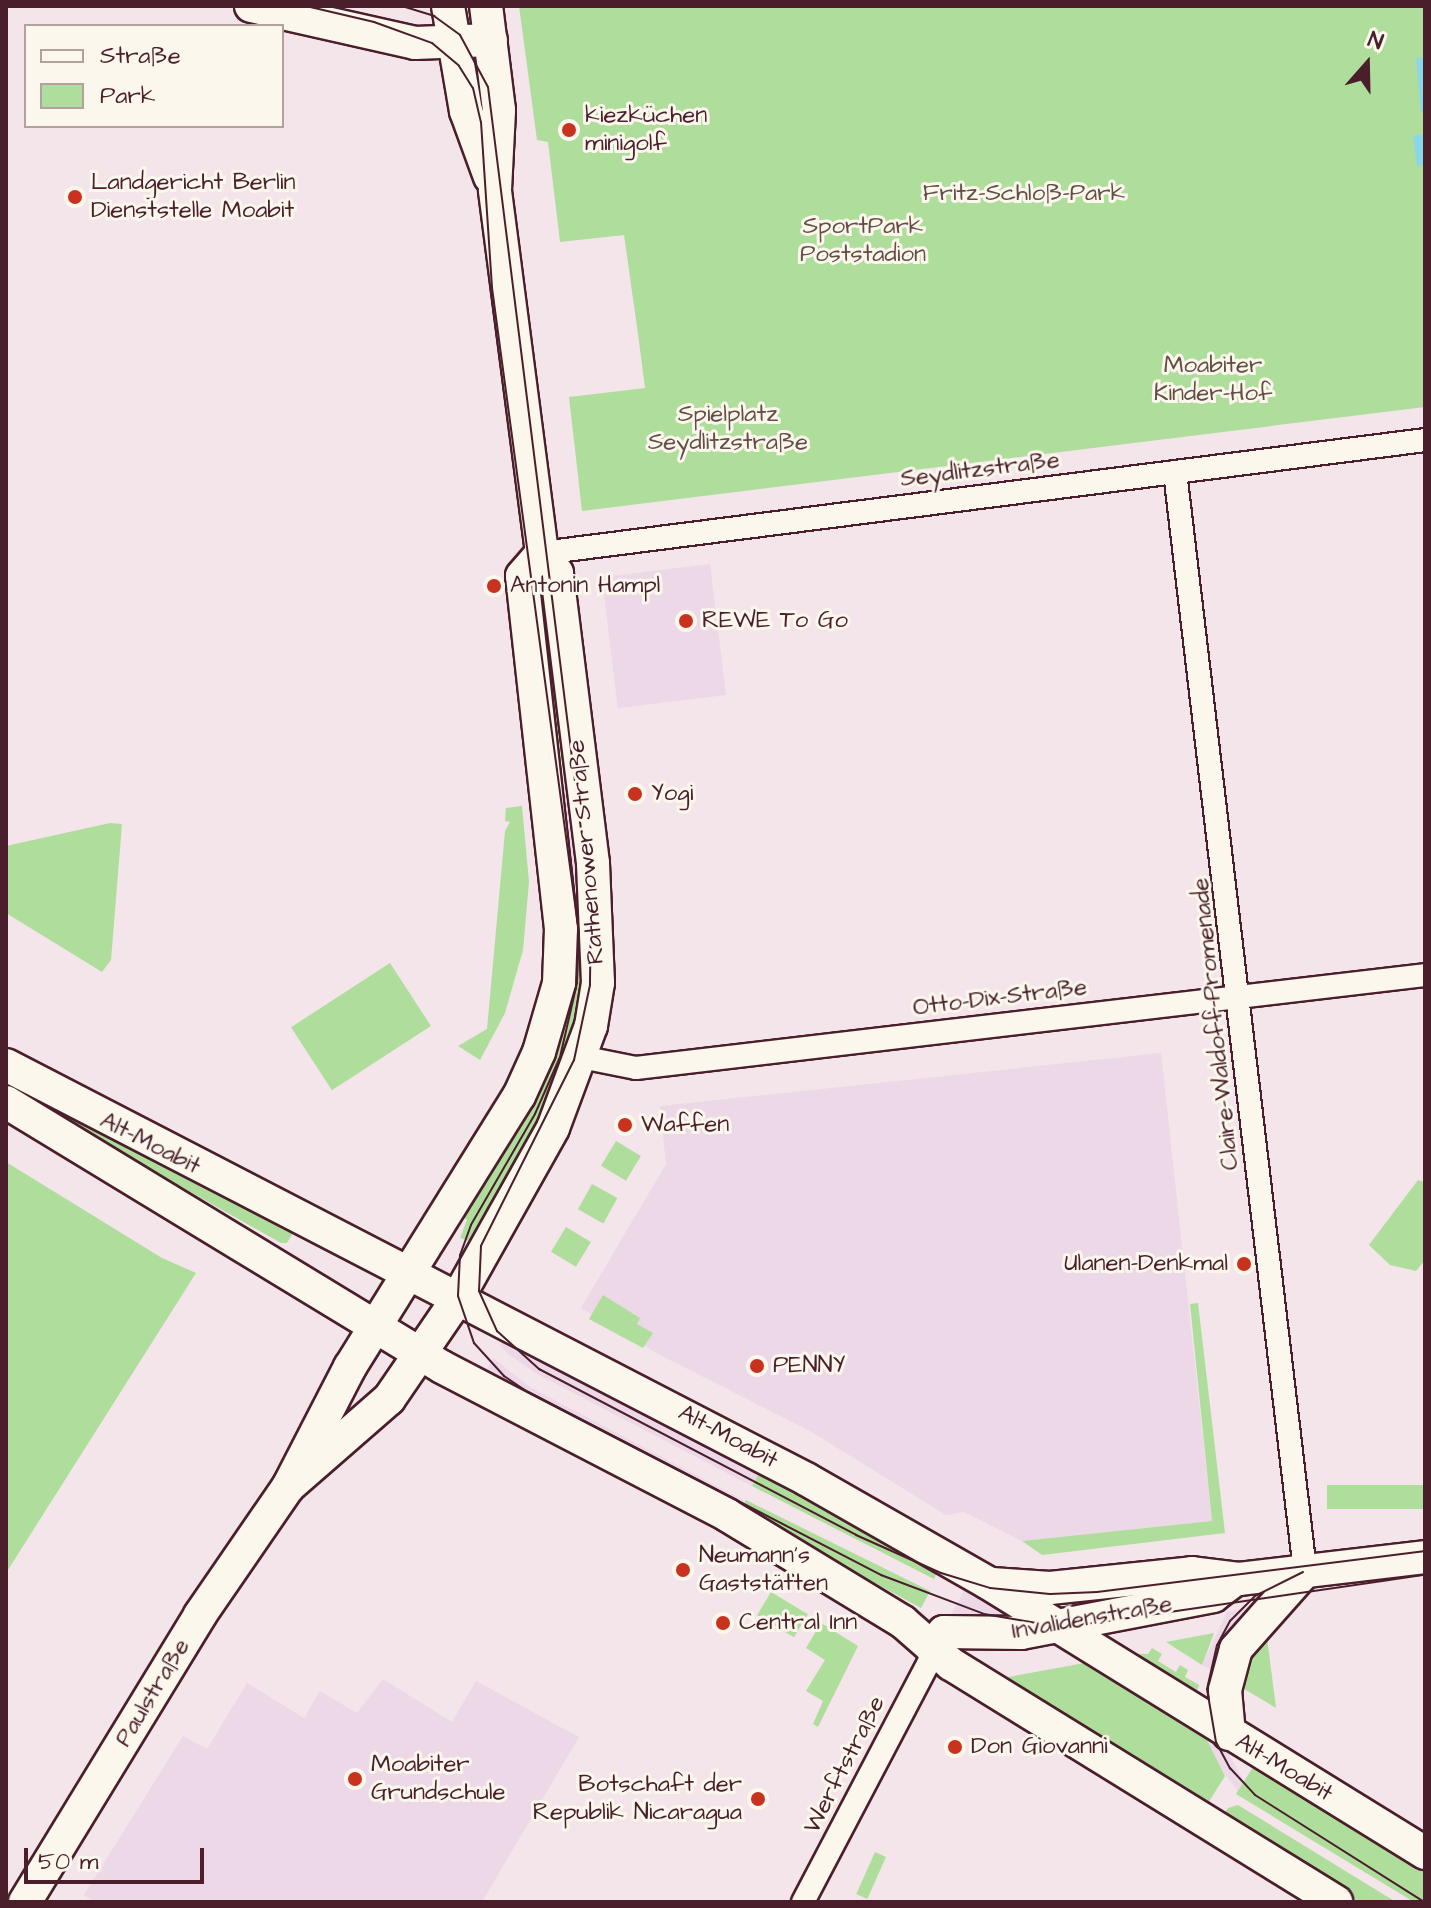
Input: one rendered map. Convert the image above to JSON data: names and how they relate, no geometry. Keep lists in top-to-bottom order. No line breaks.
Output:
{"streets":{"main road":["Rathenower Straße","Alt-Moabit","Invalidenstraße","Paulstraße"],"street":["Seydlitzstraße","Otto-Dix-Straße","Claire-Waldoff-Promenade","Werftstraße"]},"crossings":[["Seydlitzstraße","Rathenower Straße"],["Seydlitzstraße","Claire-Waldoff-Promenade"],["Rathenower Straße","Otto-Dix-Straße"],["Rathenower Straße","Alt-Moabit"],["Rathenower Straße","Paulstraße"],["Otto-Dix-Straße","Claire-Waldoff-Promenade"],["Claire-Waldoff-Promenade","Invalidenstraße"],["Alt-Moabit","Invalidenstraße"],["Alt-Moabit","Paulstraße"],["Alt-Moabit","Werftstraße"],["Invalidenstraße","Werftstraße"]],"parks":["Fritz-Schloß-Park","SportPark Poststadion","Moabiter Kinder-Hof","Spielplatz Seydlitzstraße"],"places":["kiezküchen minigolf","Landgericht Berlin Dienststelle Moabit","Antonin Hampl","REWE To Go","Yogi","Waffen","Ulanen-Denkmal","PENNY","Neumann's Gaststätten","Central Inn","Don Giovanni","Moabiter Grundschule","Botschaft der Republik Nicaragua"],"legend":["Straße","Park"],"scale_bar":"50 m","north":"top"}
